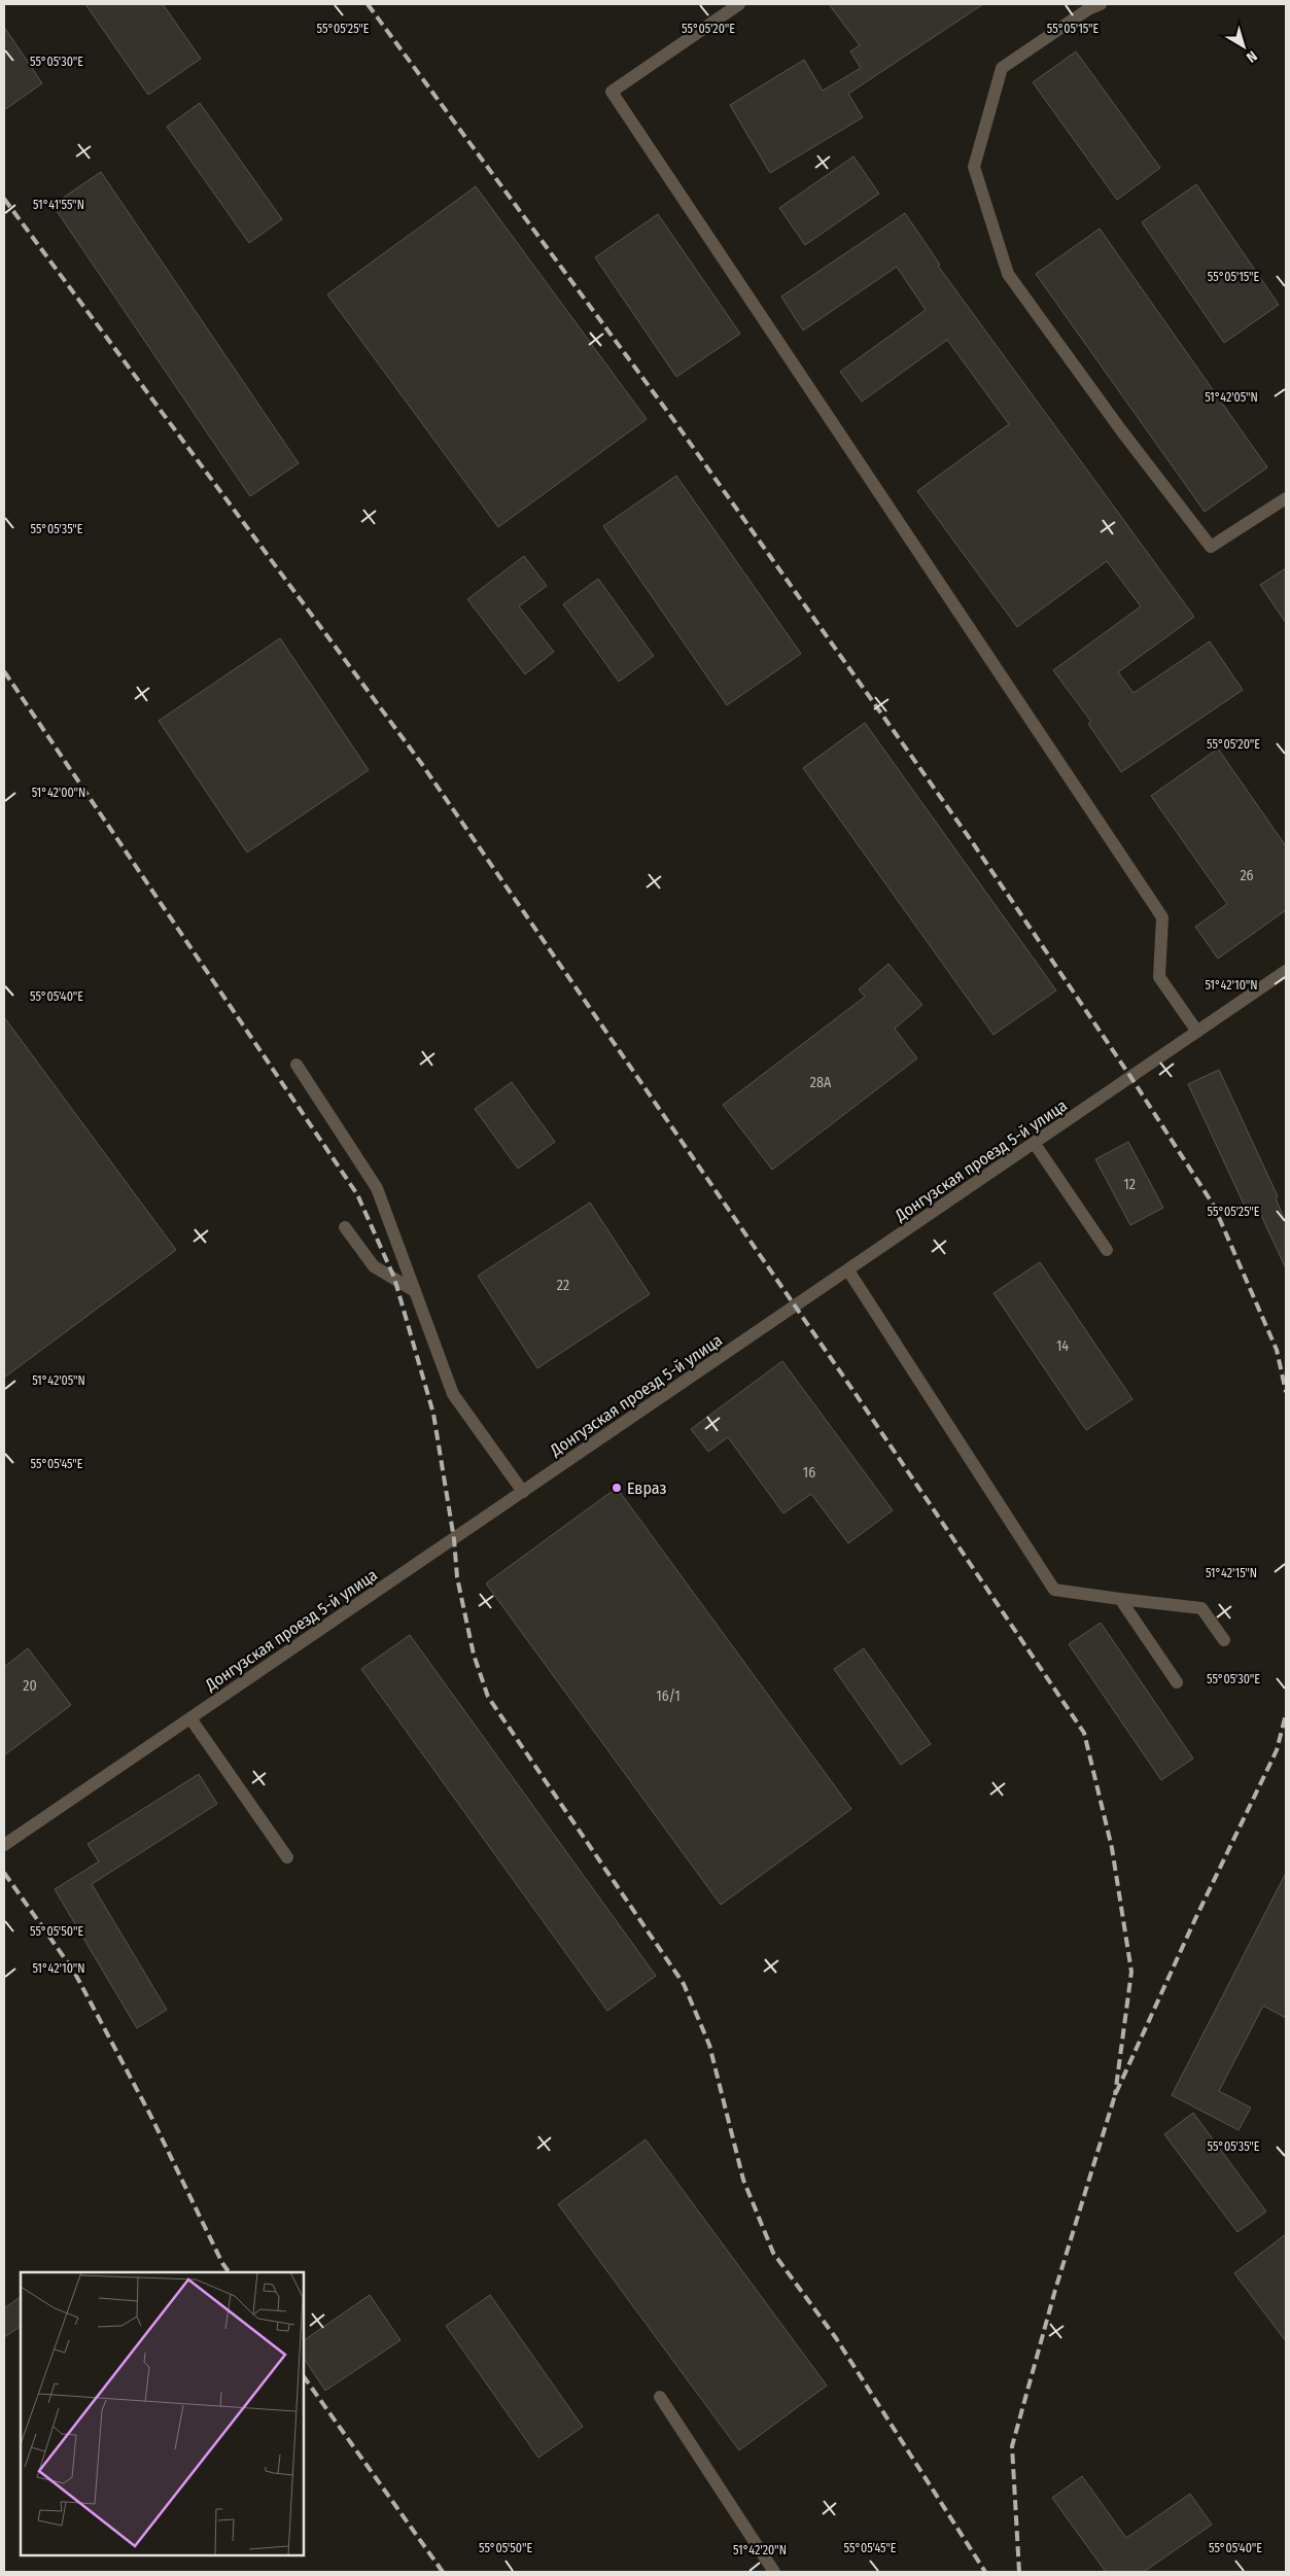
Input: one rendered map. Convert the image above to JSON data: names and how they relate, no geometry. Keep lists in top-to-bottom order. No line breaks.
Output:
{"streets":{"street":["Донгузская проезд 5-й улица"]},"places":["Евраз"],"house_numbers":["26","28А","12","22","14","16","20","16/1"],"north":"bottom right","coordinates":["55°05'25\"E","55°05'20\"E","55°05'15\"E","55°05'30\"E","51°41'55\"N","51°42'05\"N","55°05'35\"E","51°42'00\"N","51°42'10\"N","55°05'40\"E","55°05'45\"E","51°42'15\"N","55°05'50\"E","51°42'20\"N"]}
